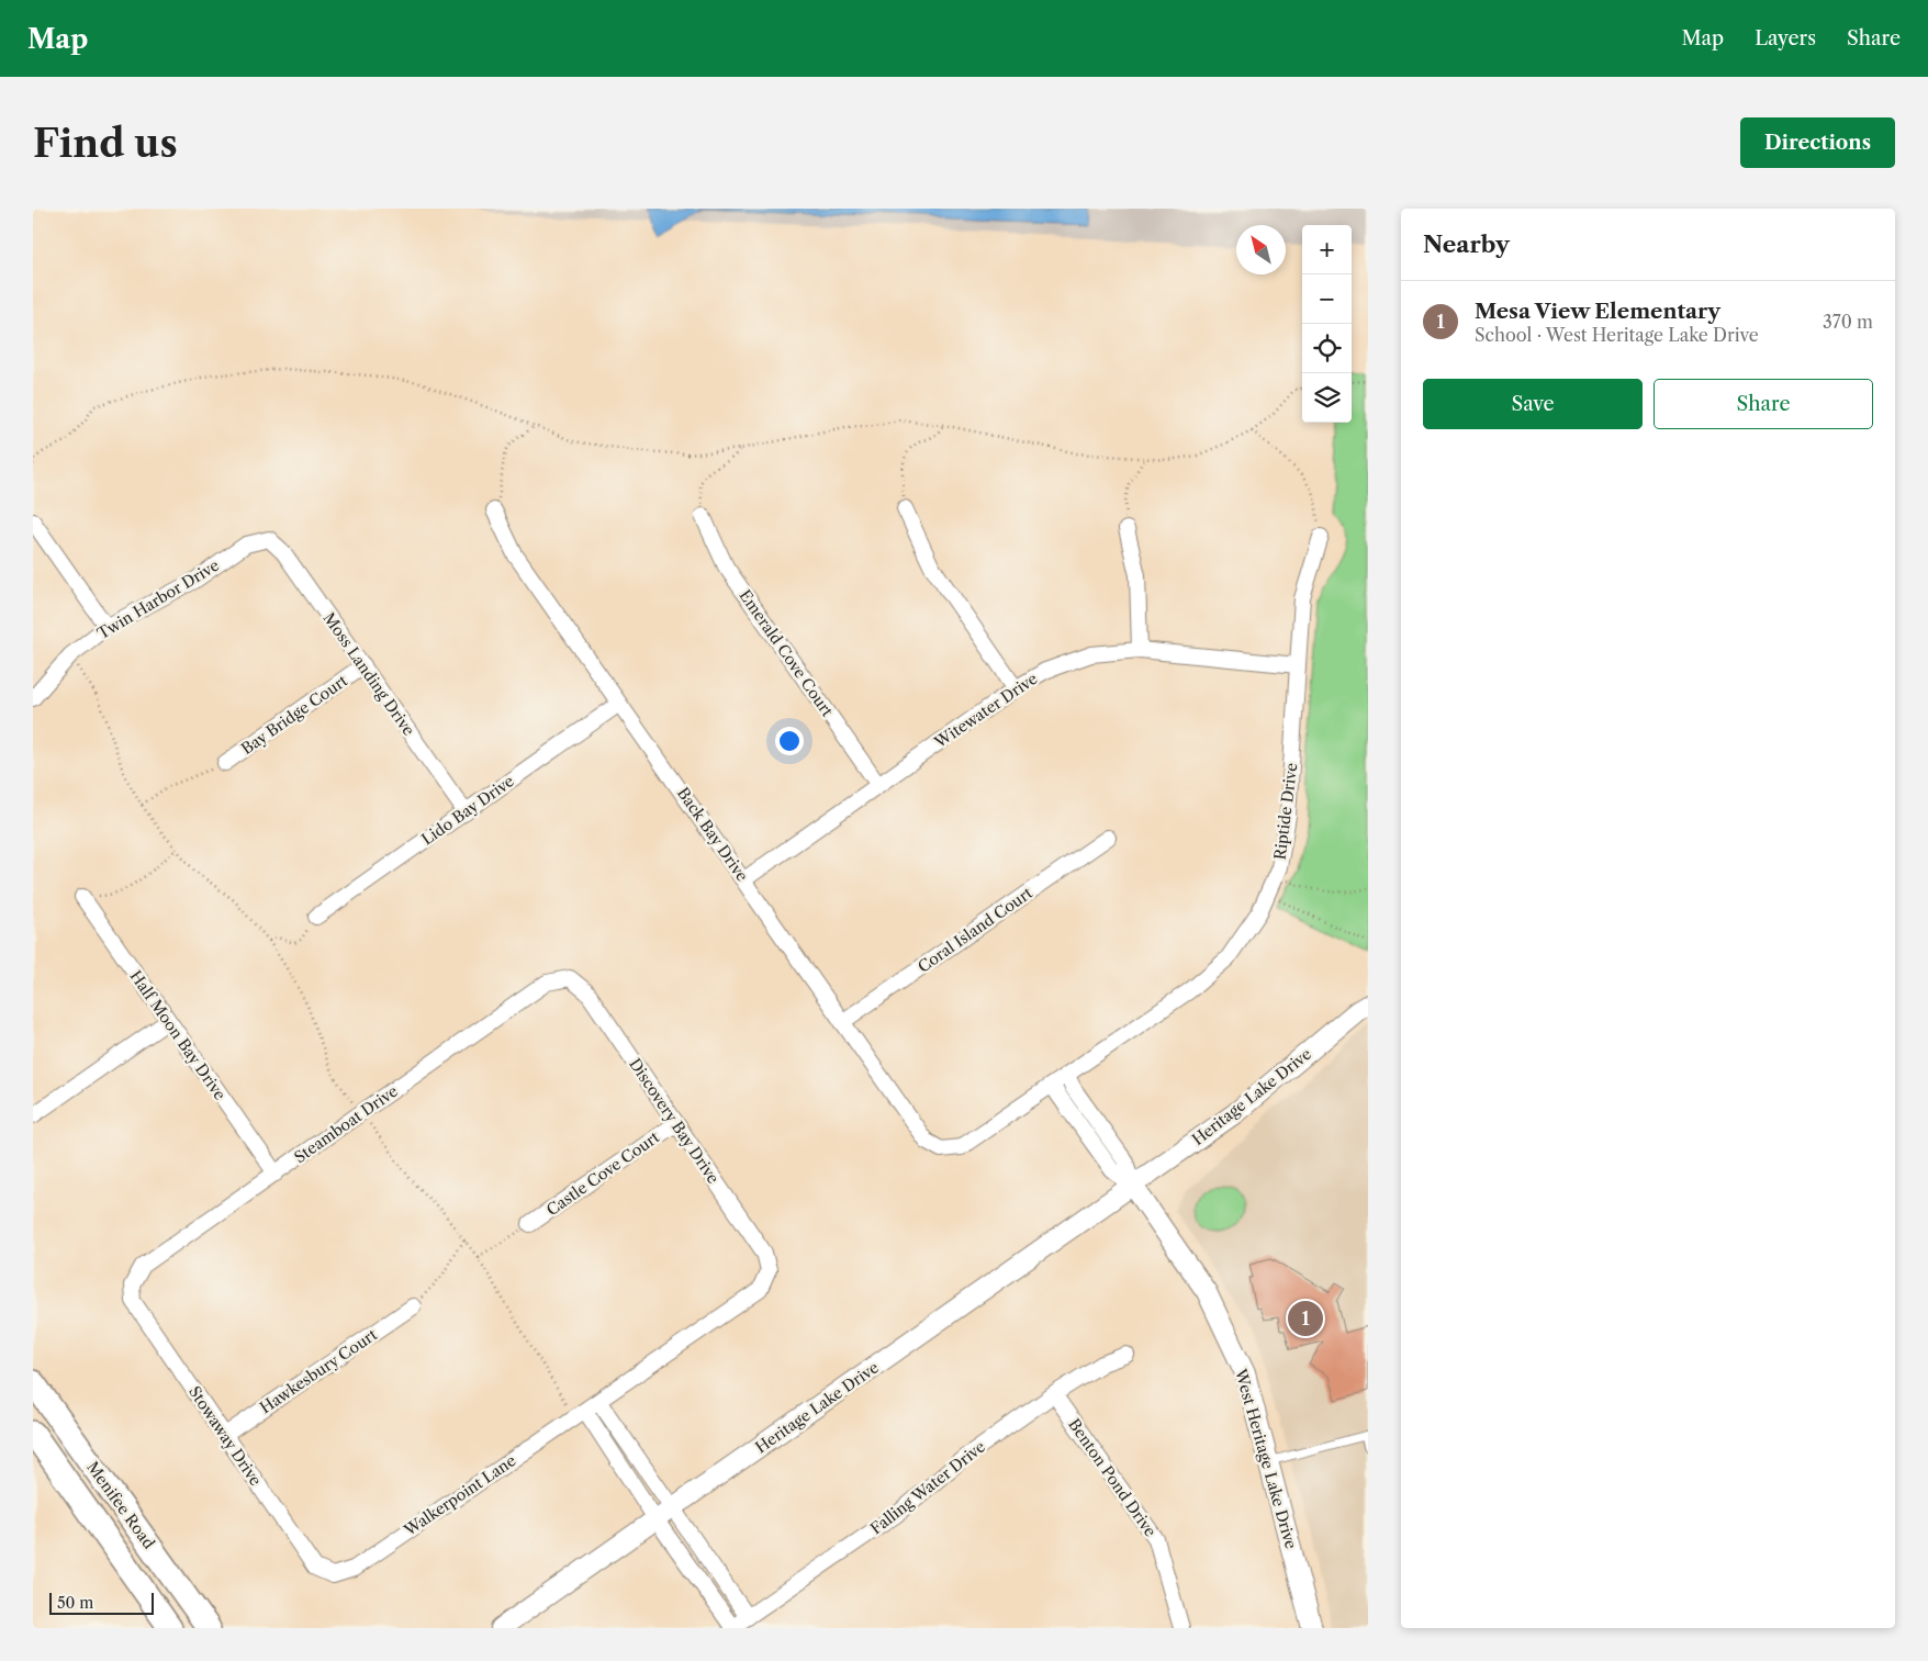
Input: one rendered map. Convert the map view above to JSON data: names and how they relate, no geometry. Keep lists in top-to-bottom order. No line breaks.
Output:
{"streets":{"main road":["Menifee Road"],"street":["Twin Harbor Drive","Emerald Cove Court","Moss Landing Drive","Witewater Drive","Bay Bridge Court","Lido Bay Drive","Riptide Drive","Back Bay Drive","Coral Island Court","Half Moon Bay Drive","Heritage Lake Drive","Discovery Bay Drive","Steamboat Drive","Castle Cove Court","Hawkesbury Court","Stowaway Drive","West Heritage Lake Drive","Benton Pond Drive","Falling Water Drive","Walkerpoint Lane"]},"crossings":[["Twin Harbor Drive","Moss Landing Drive"],["Emerald Cove Court","Witewater Drive"],["Moss Landing Drive","Bay Bridge Court"],["Moss Landing Drive","Lido Bay Drive"],["Witewater Drive","Riptide Drive"],["Witewater Drive","Back Bay Drive"],["Lido Bay Drive","Back Bay Drive"],["Riptide Drive","Back Bay Drive"],["Back Bay Drive","Coral Island Court"],["Half Moon Bay Drive","Steamboat Drive"],["Heritage Lake Drive","West Heritage Lake Drive"],["Discovery Bay Drive","Steamboat Drive"],["Discovery Bay Drive","Castle Cove Court"],["Discovery Bay Drive","Walkerpoint Lane"],["Steamboat Drive","Stowaway Drive"],["Hawkesbury Court","Stowaway Drive"],["Stowaway Drive","Walkerpoint Lane"],["Benton Pond Drive","Falling Water Drive"]],"scale_bar":"50 m","north":"top left","page":{"header":"Map","nav":["Map","Layers","Share"],"buttons":["Directions",["Save","Share"]],"title":"Find us","heading":"Nearby","map_buttons":["+","−"],"list":[{"mark":"1","name":"Mesa View Elementary","note":"School · West Heritage Lake Drive","value":"370 m"}],"pins":"1","scale":"50 m"}}
